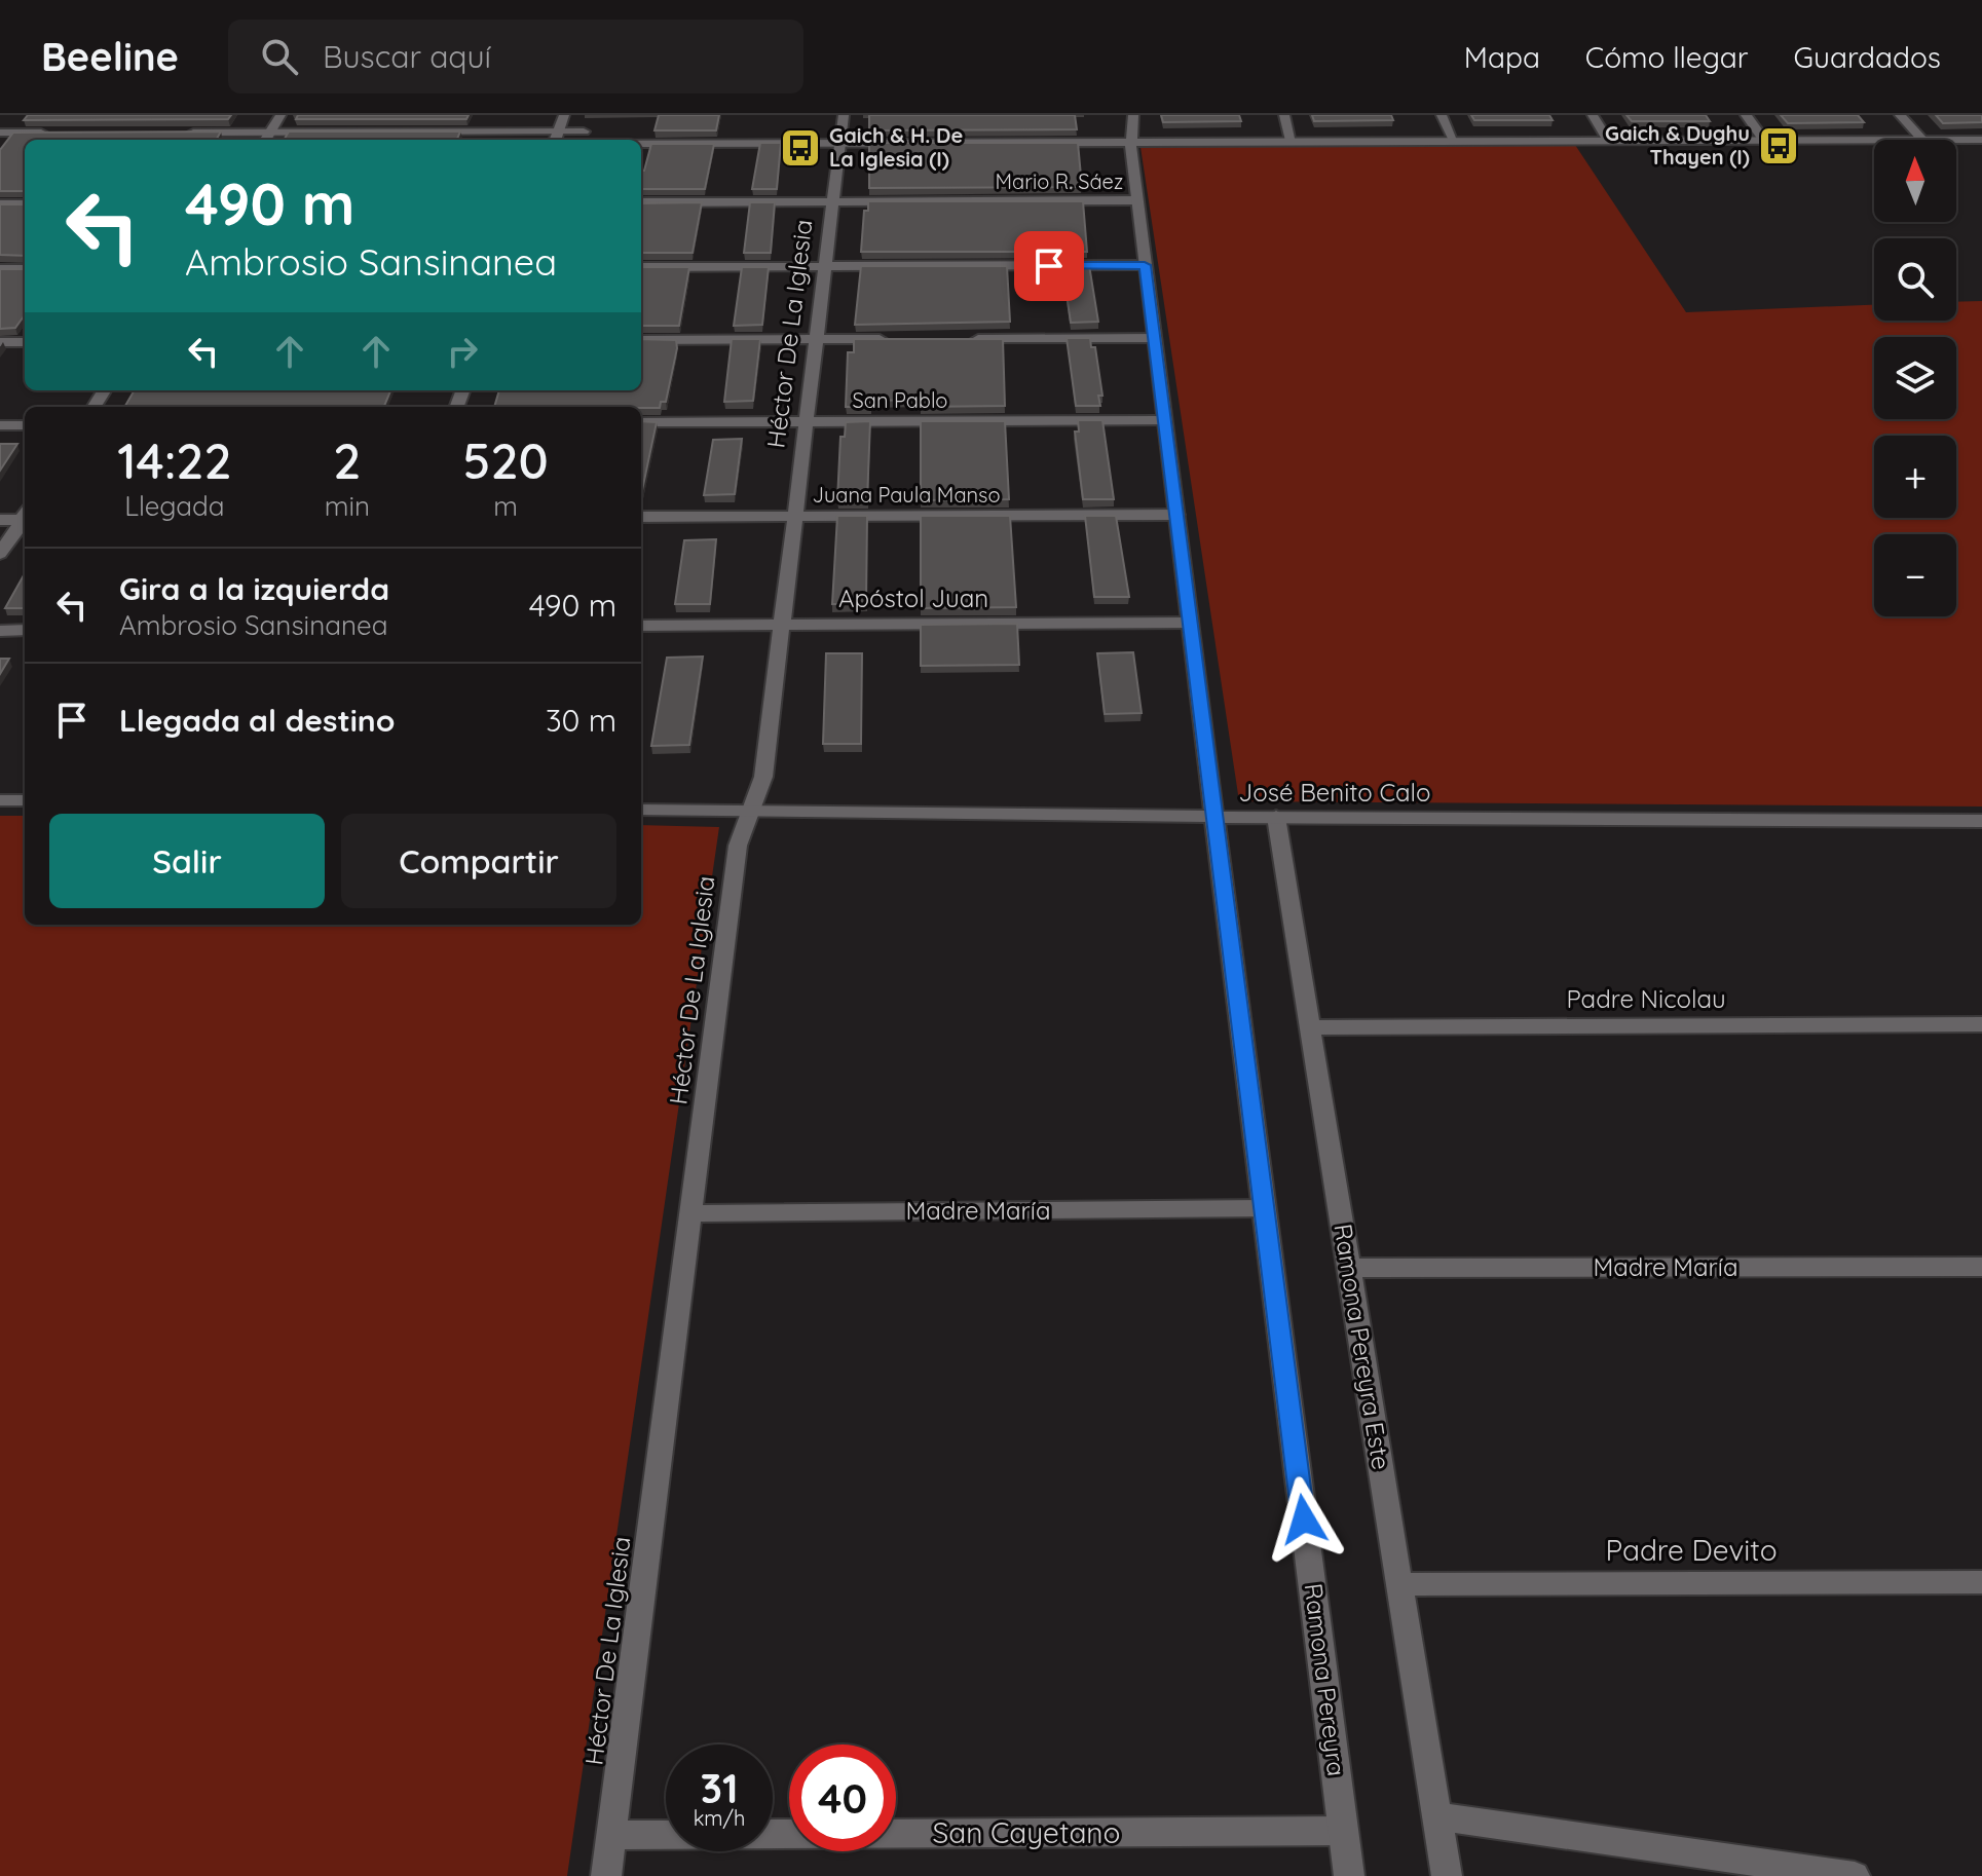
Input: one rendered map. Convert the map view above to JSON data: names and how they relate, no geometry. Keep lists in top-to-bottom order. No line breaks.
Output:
{"streets":{"street":["Mario R. Sáez","Héctor De La Iglesia","San Pablo","Juana Paula Manso","Apóstol Juan","José Benito Calo","Padre Nicolau","Madre María","Ramona Pereyra Este","Padre Devito","Ramona Pereyra","San Cayetano"]},"crossings":[["Mario R. Sáez","Héctor De La Iglesia"],["Mario R. Sáez","Ramona Pereyra"],["Héctor De La Iglesia","San Pablo"],["Héctor De La Iglesia","Juana Paula Manso"],["Héctor De La Iglesia","Apóstol Juan"],["Héctor De La Iglesia","José Benito Calo"],["Héctor De La Iglesia","Madre María"],["Héctor De La Iglesia","San Cayetano"],["San Pablo","Ramona Pereyra"],["Juana Paula Manso","Ramona Pereyra"],["Apóstol Juan","Ramona Pereyra"],["José Benito Calo","Ramona Pereyra Este"],["José Benito Calo","Ramona Pereyra"],["Padre Nicolau","Ramona Pereyra Este"],["Madre María","Ramona Pereyra Este"],["Madre María","Ramona Pereyra"],["Ramona Pereyra Este","Padre Devito"],["Ramona Pereyra","San Cayetano"]],"places":{"bus stop":["Gaich & Dughu Thayen (I)","Gaich & H. De La Iglesia (I)"]},"north":"top","page":{"header":"Beeline","search":"Buscar aquí","nav":["Mapa","Cómo llegar","Guardados"],"map_buttons":["+","−"],"turn":["490 m","Ambrosio Sansinanea"],"eta":["14:22","Llegada","2","min","520","m"],"list":[{"name":"Gira a la izquierda","note":"Ambrosio Sansinanea","value":"490 m"},{"name":"Llegada al destino","value":"30 m"}],"buttons":["Salir","Compartir"],"speed":"31 km/h","limit":"40"}}
